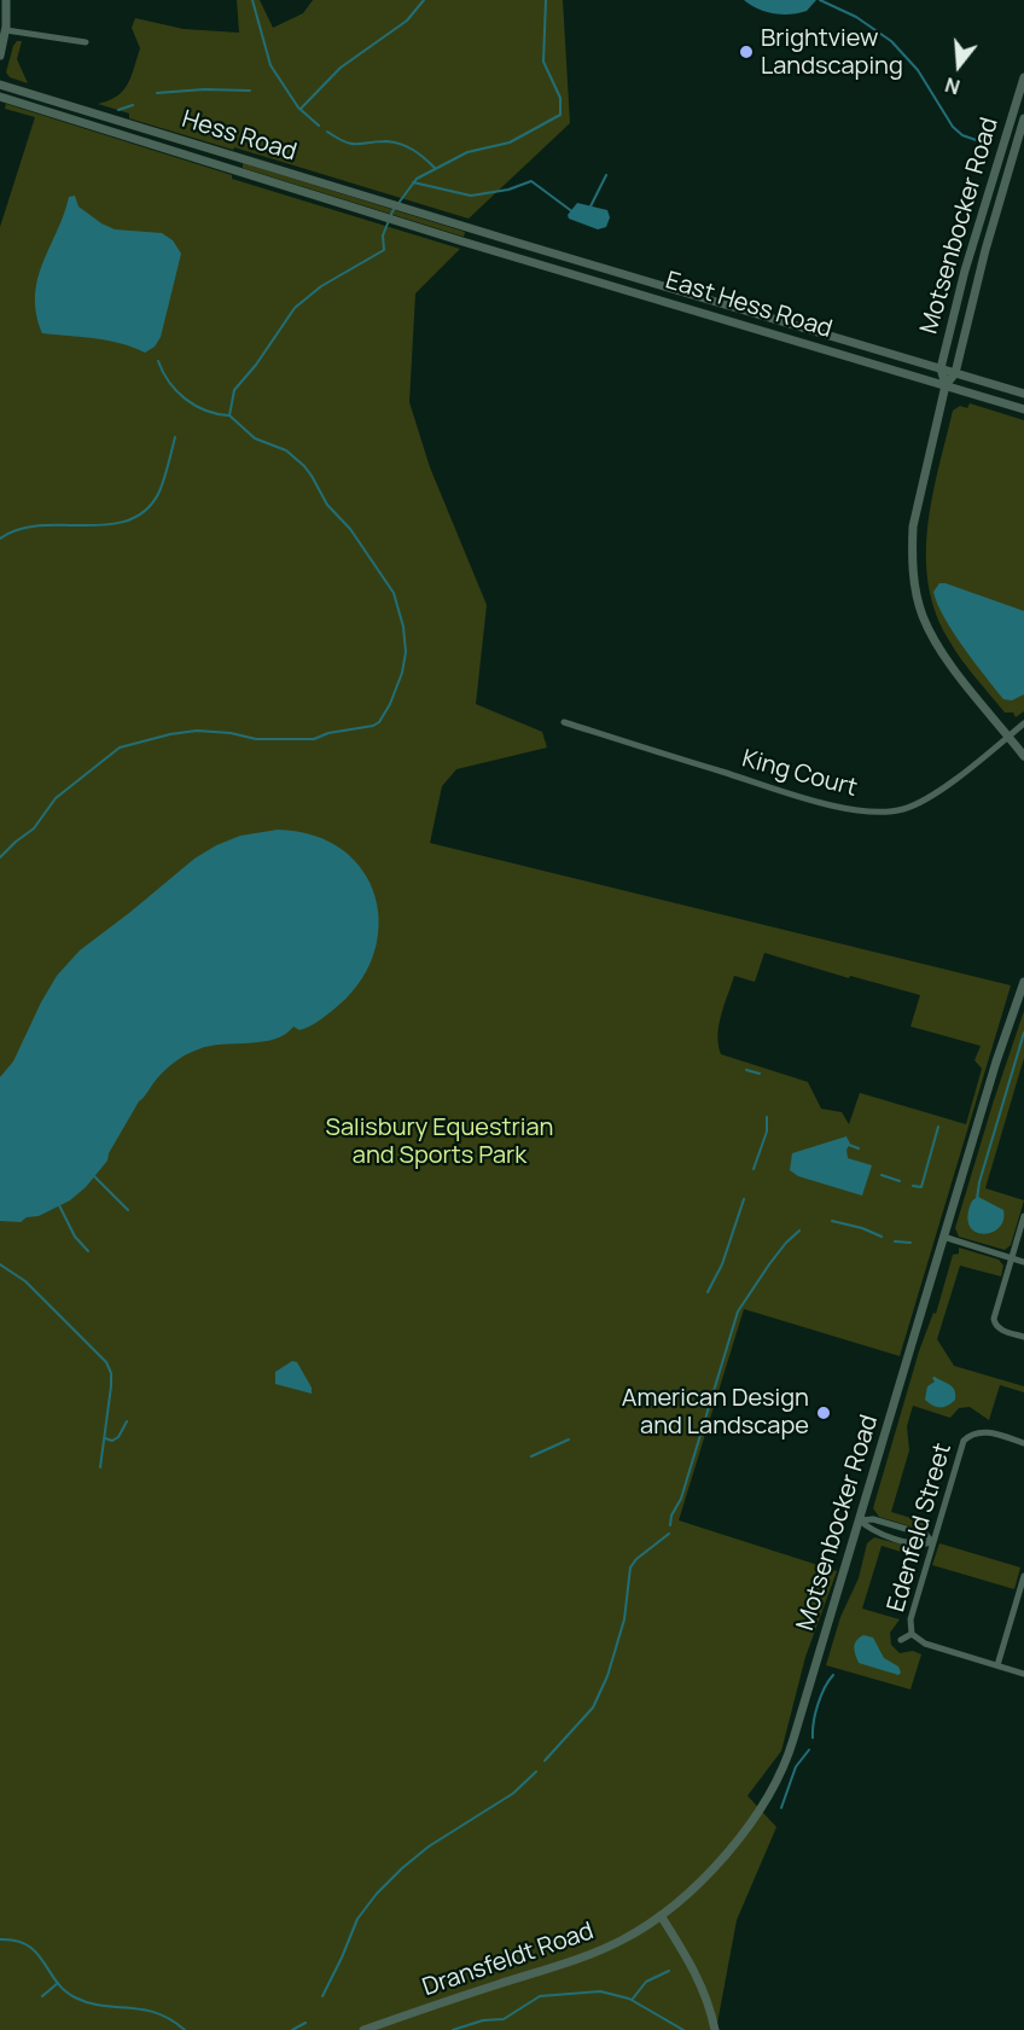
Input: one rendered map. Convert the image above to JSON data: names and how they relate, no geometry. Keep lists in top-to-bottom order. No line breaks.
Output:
{"streets":{"main road":["Hess Road","Motsenbocker Road","East Hess Road","Dransfeldt Road"],"street":["King Court","Edenfeld Street"]},"crossings":[["Hess Road","East Hess Road"],["Motsenbocker Road","East Hess Road"],["Motsenbocker Road","King Court"],["Motsenbocker Road","Dransfeldt Road"]],"parks":["Salisbury Equestrian and Sports Park"],"places":["Brightview Landscaping","American Design and Landscape"],"north":"bottom"}
